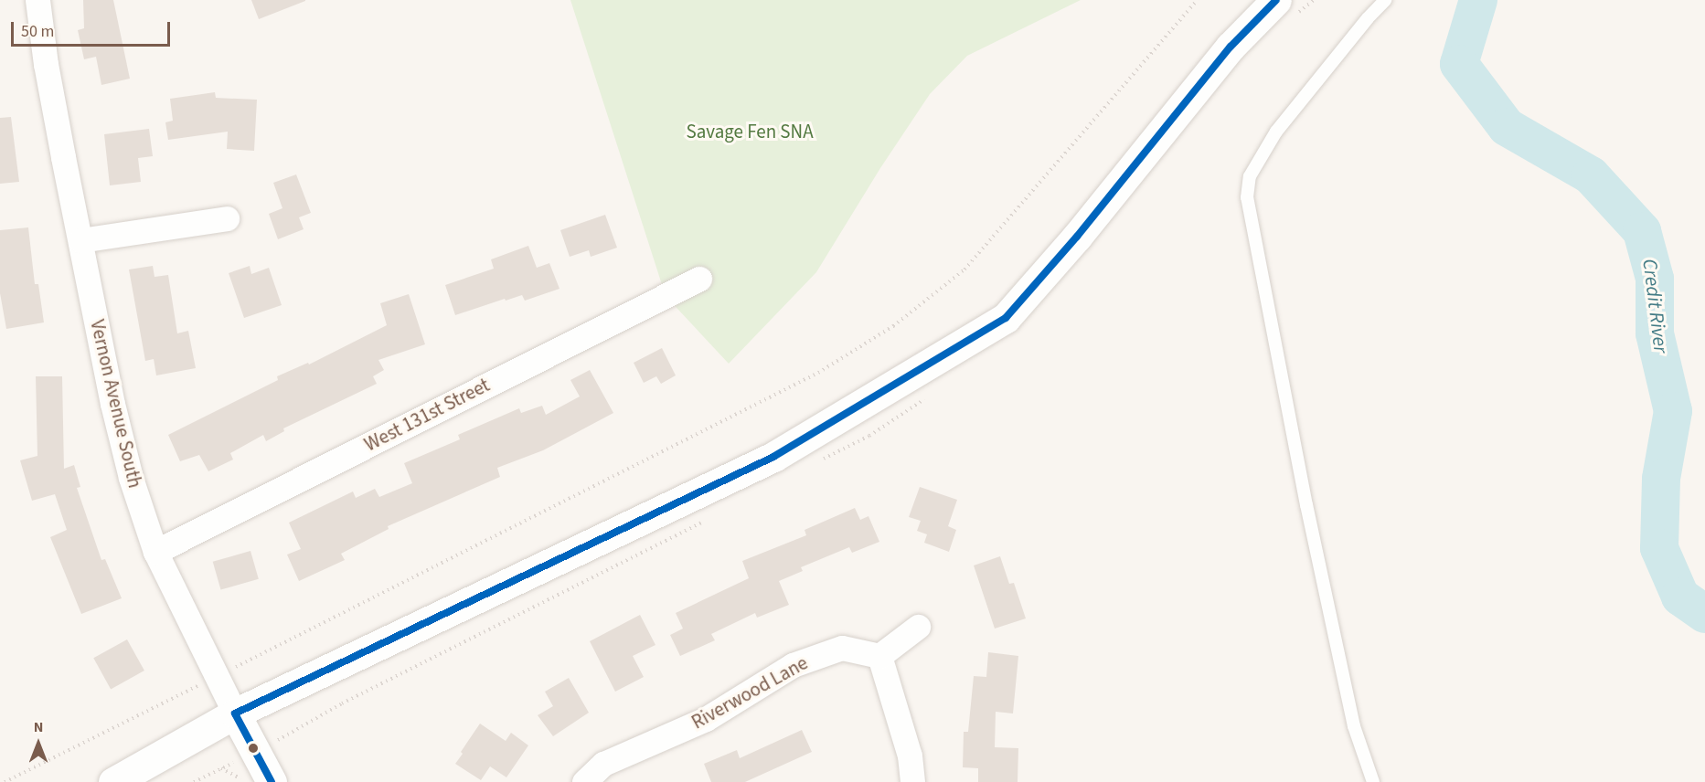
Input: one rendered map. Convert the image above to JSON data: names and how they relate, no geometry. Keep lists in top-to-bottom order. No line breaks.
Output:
{"streets":{"main road":["Vernon Avenue South"],"street":["West 131st Street","Riverwood Lane"]},"crossings":[["Vernon Avenue South","West 131st Street"]],"water":["Credit River"],"parks":["Savage Fen SNA"],"scale_bar":"50 m","north":"top"}
